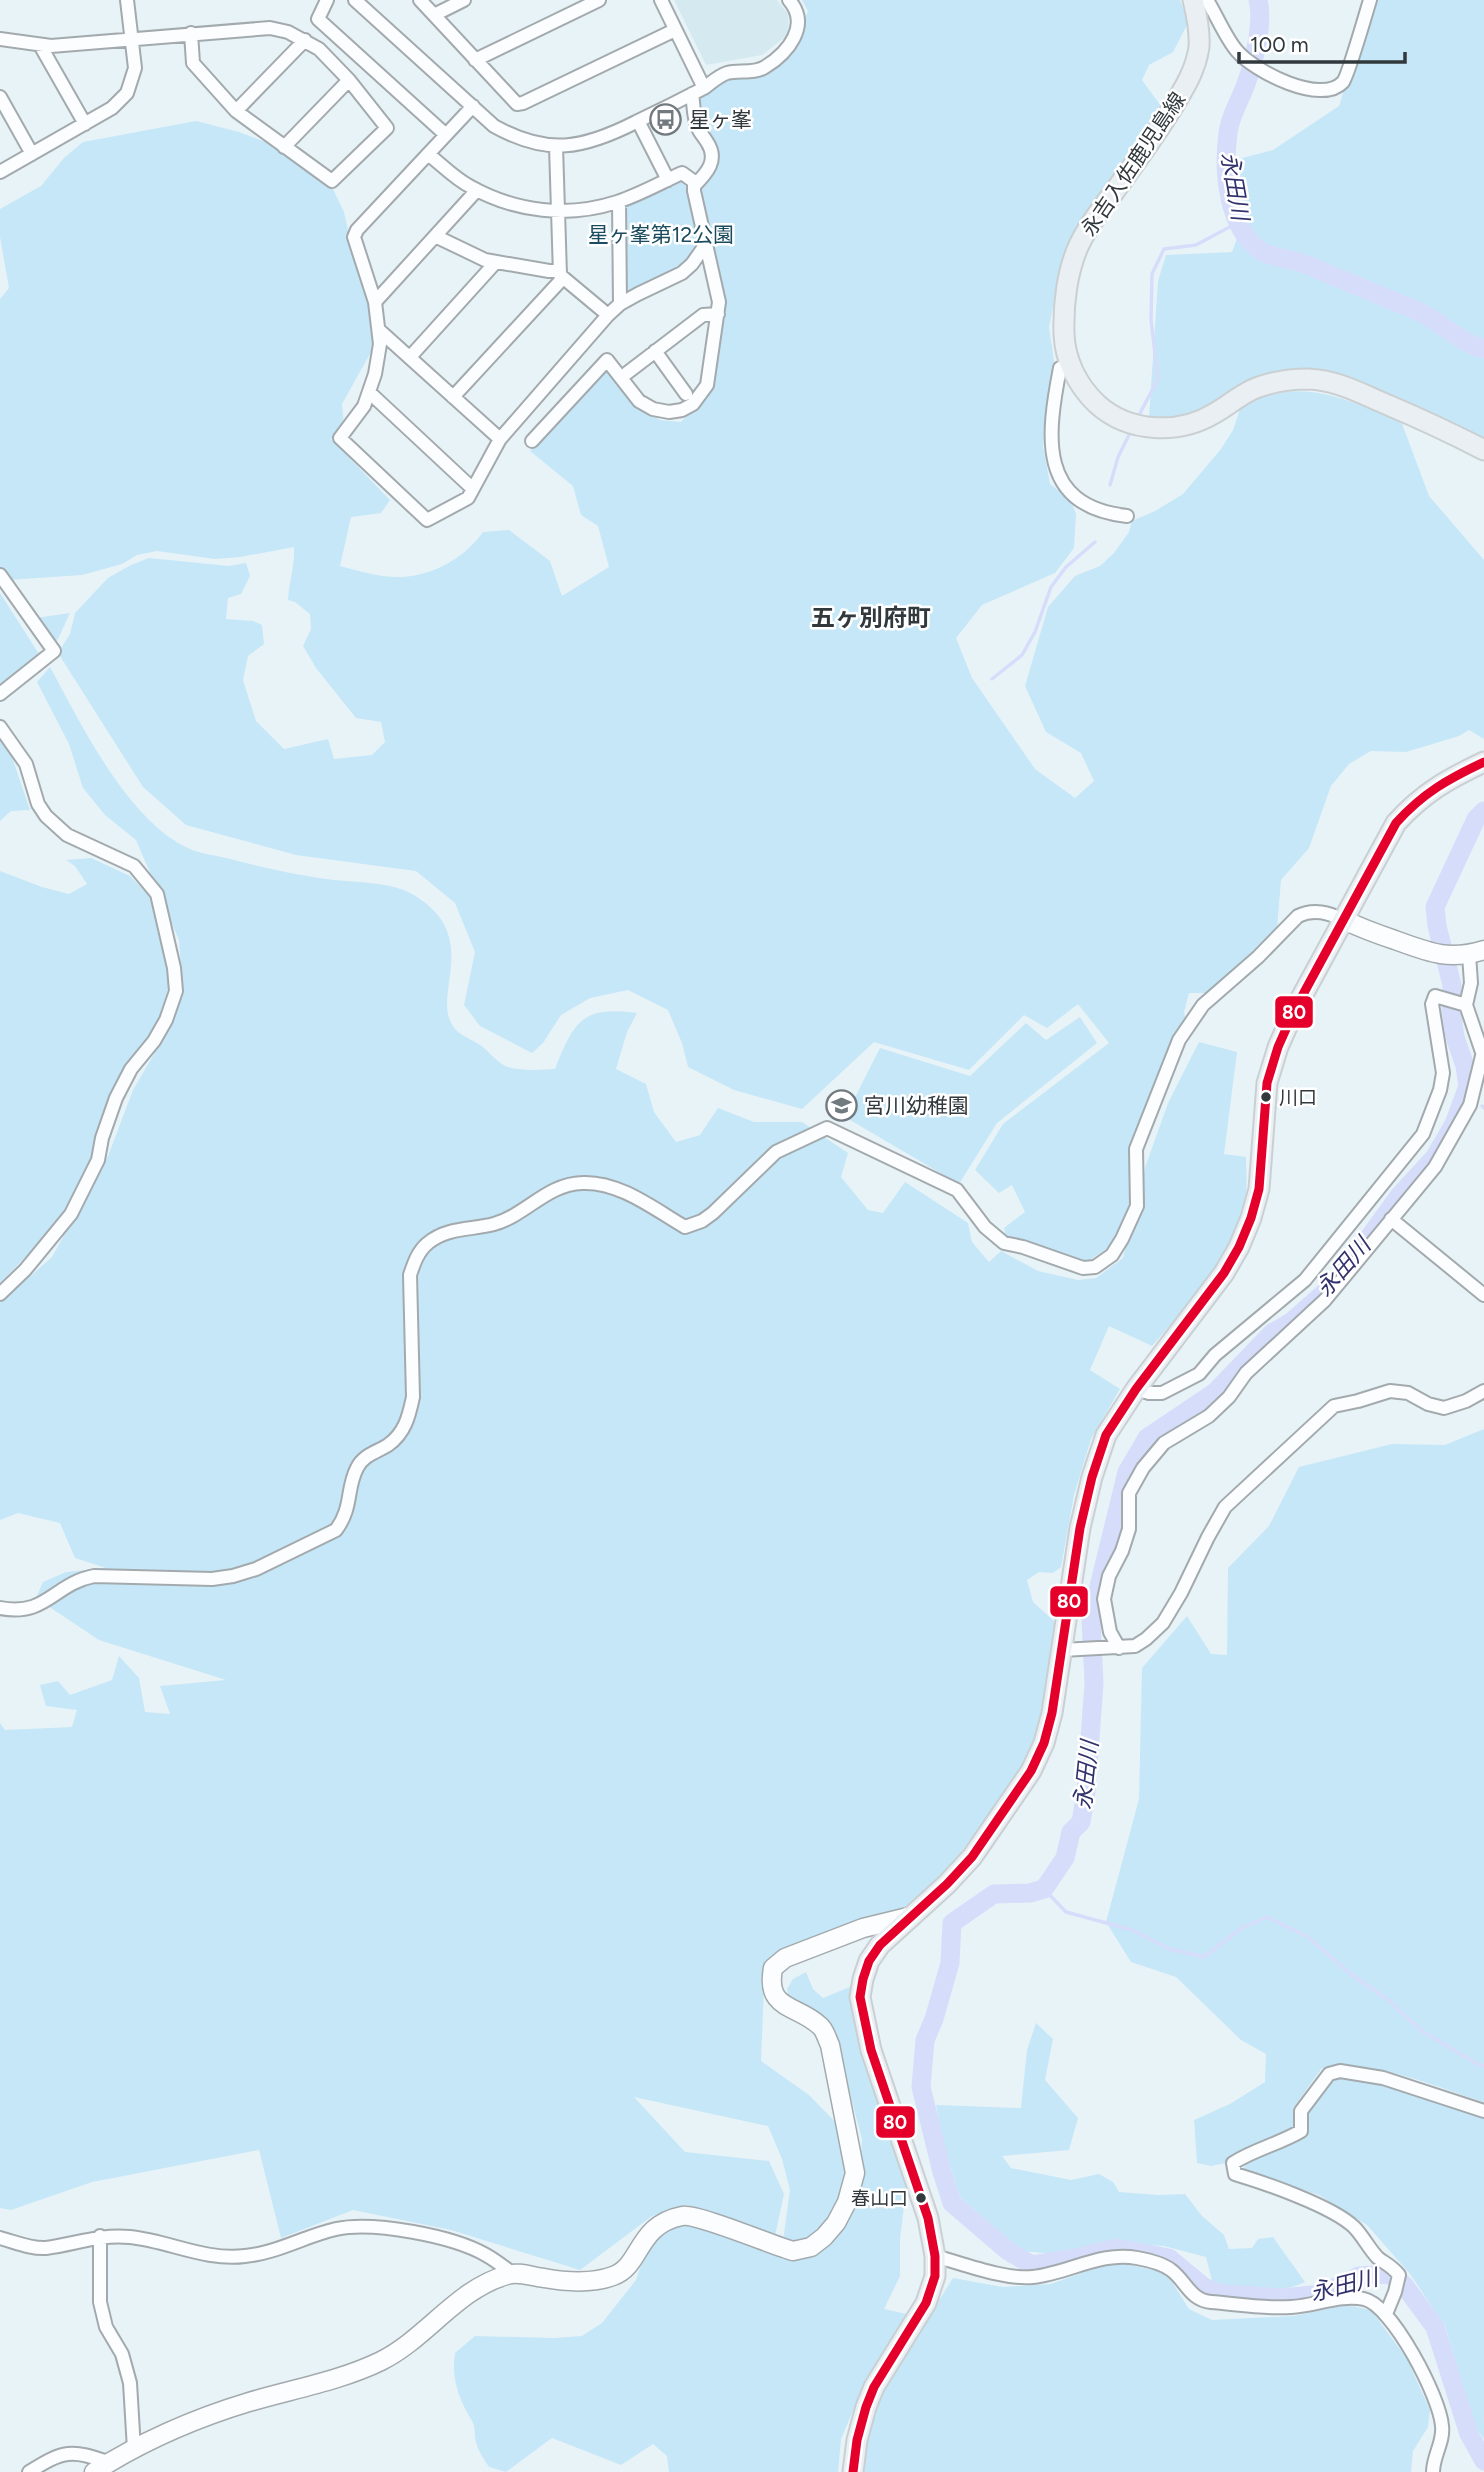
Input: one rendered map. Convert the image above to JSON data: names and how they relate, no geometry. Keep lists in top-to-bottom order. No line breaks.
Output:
{"streets":{"main road":["永吉入佐鹿児島線"]},"districts":["五ヶ別府町"],"water":["永田川"],"parks":["星ヶ峯第12公園"],"places":{"bus stop":["星ヶ峯"],"other":["川口","春山口"],"school or university":["宮川幼稚園"]},"lines":["transit line 80"],"scale_bar":"100 m"}
